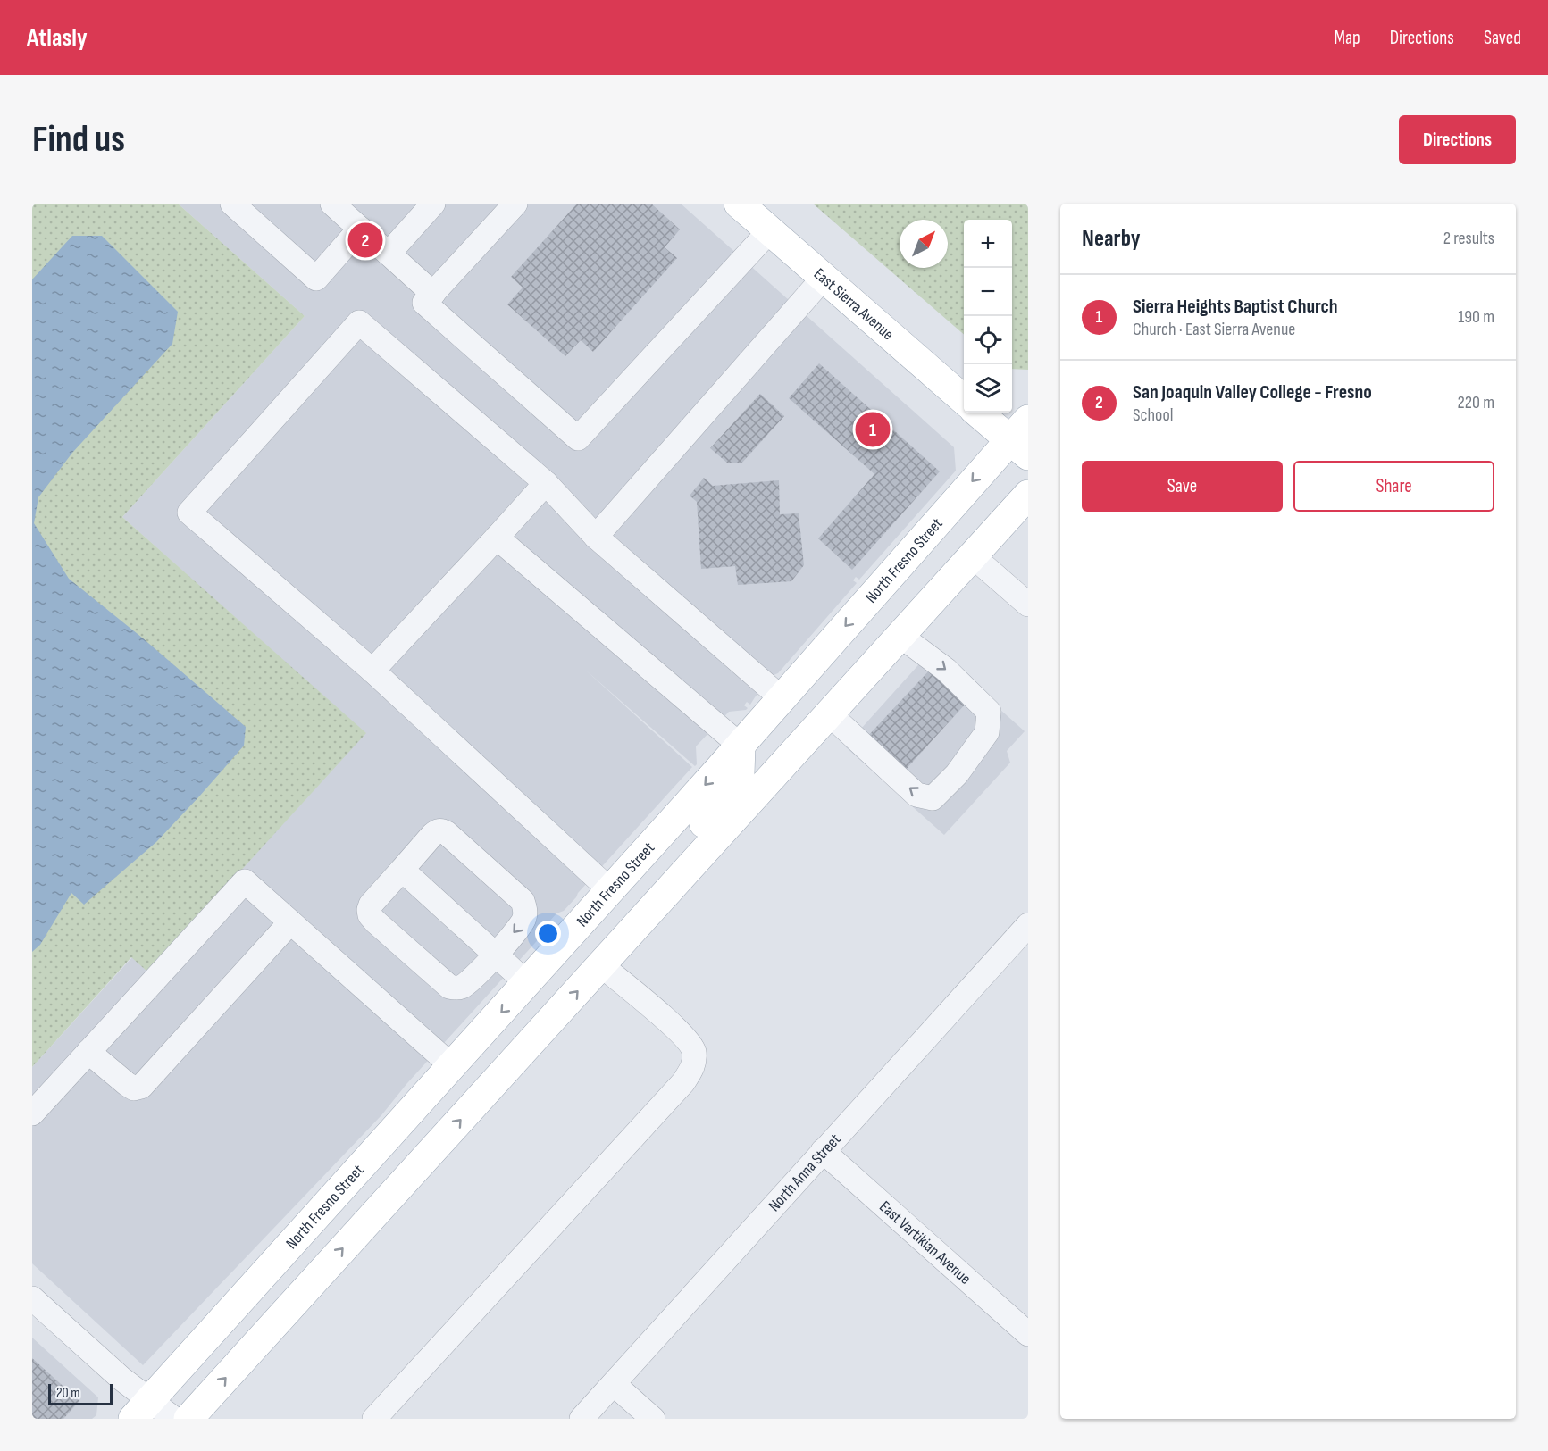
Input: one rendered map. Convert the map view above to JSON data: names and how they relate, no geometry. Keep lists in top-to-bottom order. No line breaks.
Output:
{"streets":{"main road":["East Sierra Avenue","North Fresno Street"],"street":["North Anna Street","East Vartikian Avenue"]},"crossings":[["North Anna Street","East Vartikian Avenue"]],"scale_bar":"20 m","north":"top right","page":{"header":"Atlasly","nav":["Map","Directions","Saved"],"buttons":["Directions",["Save","Share"]],"title":"Find us","heading":["Nearby","2 results"],"map_buttons":["+","−"],"pins":["2","1"],"list":[{"mark":"1","name":"Sierra Heights Baptist Church","note":"Church · East Sierra Avenue","value":"190 m"},{"mark":"2","name":"San Joaquin Valley College - Fresno","note":"School","value":"220 m"}],"scale":"20 m"}}
